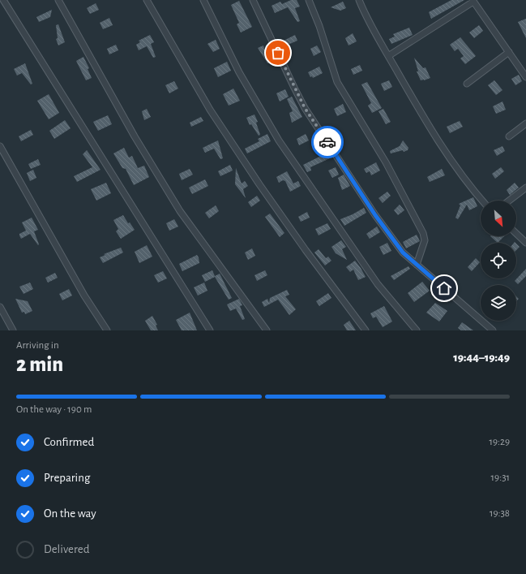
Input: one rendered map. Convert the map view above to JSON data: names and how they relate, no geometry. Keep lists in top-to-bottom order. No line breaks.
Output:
{"north":"bottom right","page":{"heading":["2 min","Arriving in","19:44–19:49"],"bar":"On the way · 190 m","list":[["Confirmed","19:29"],["Preparing","19:31"],["On the way","19:38"],"Delivered"]}}
